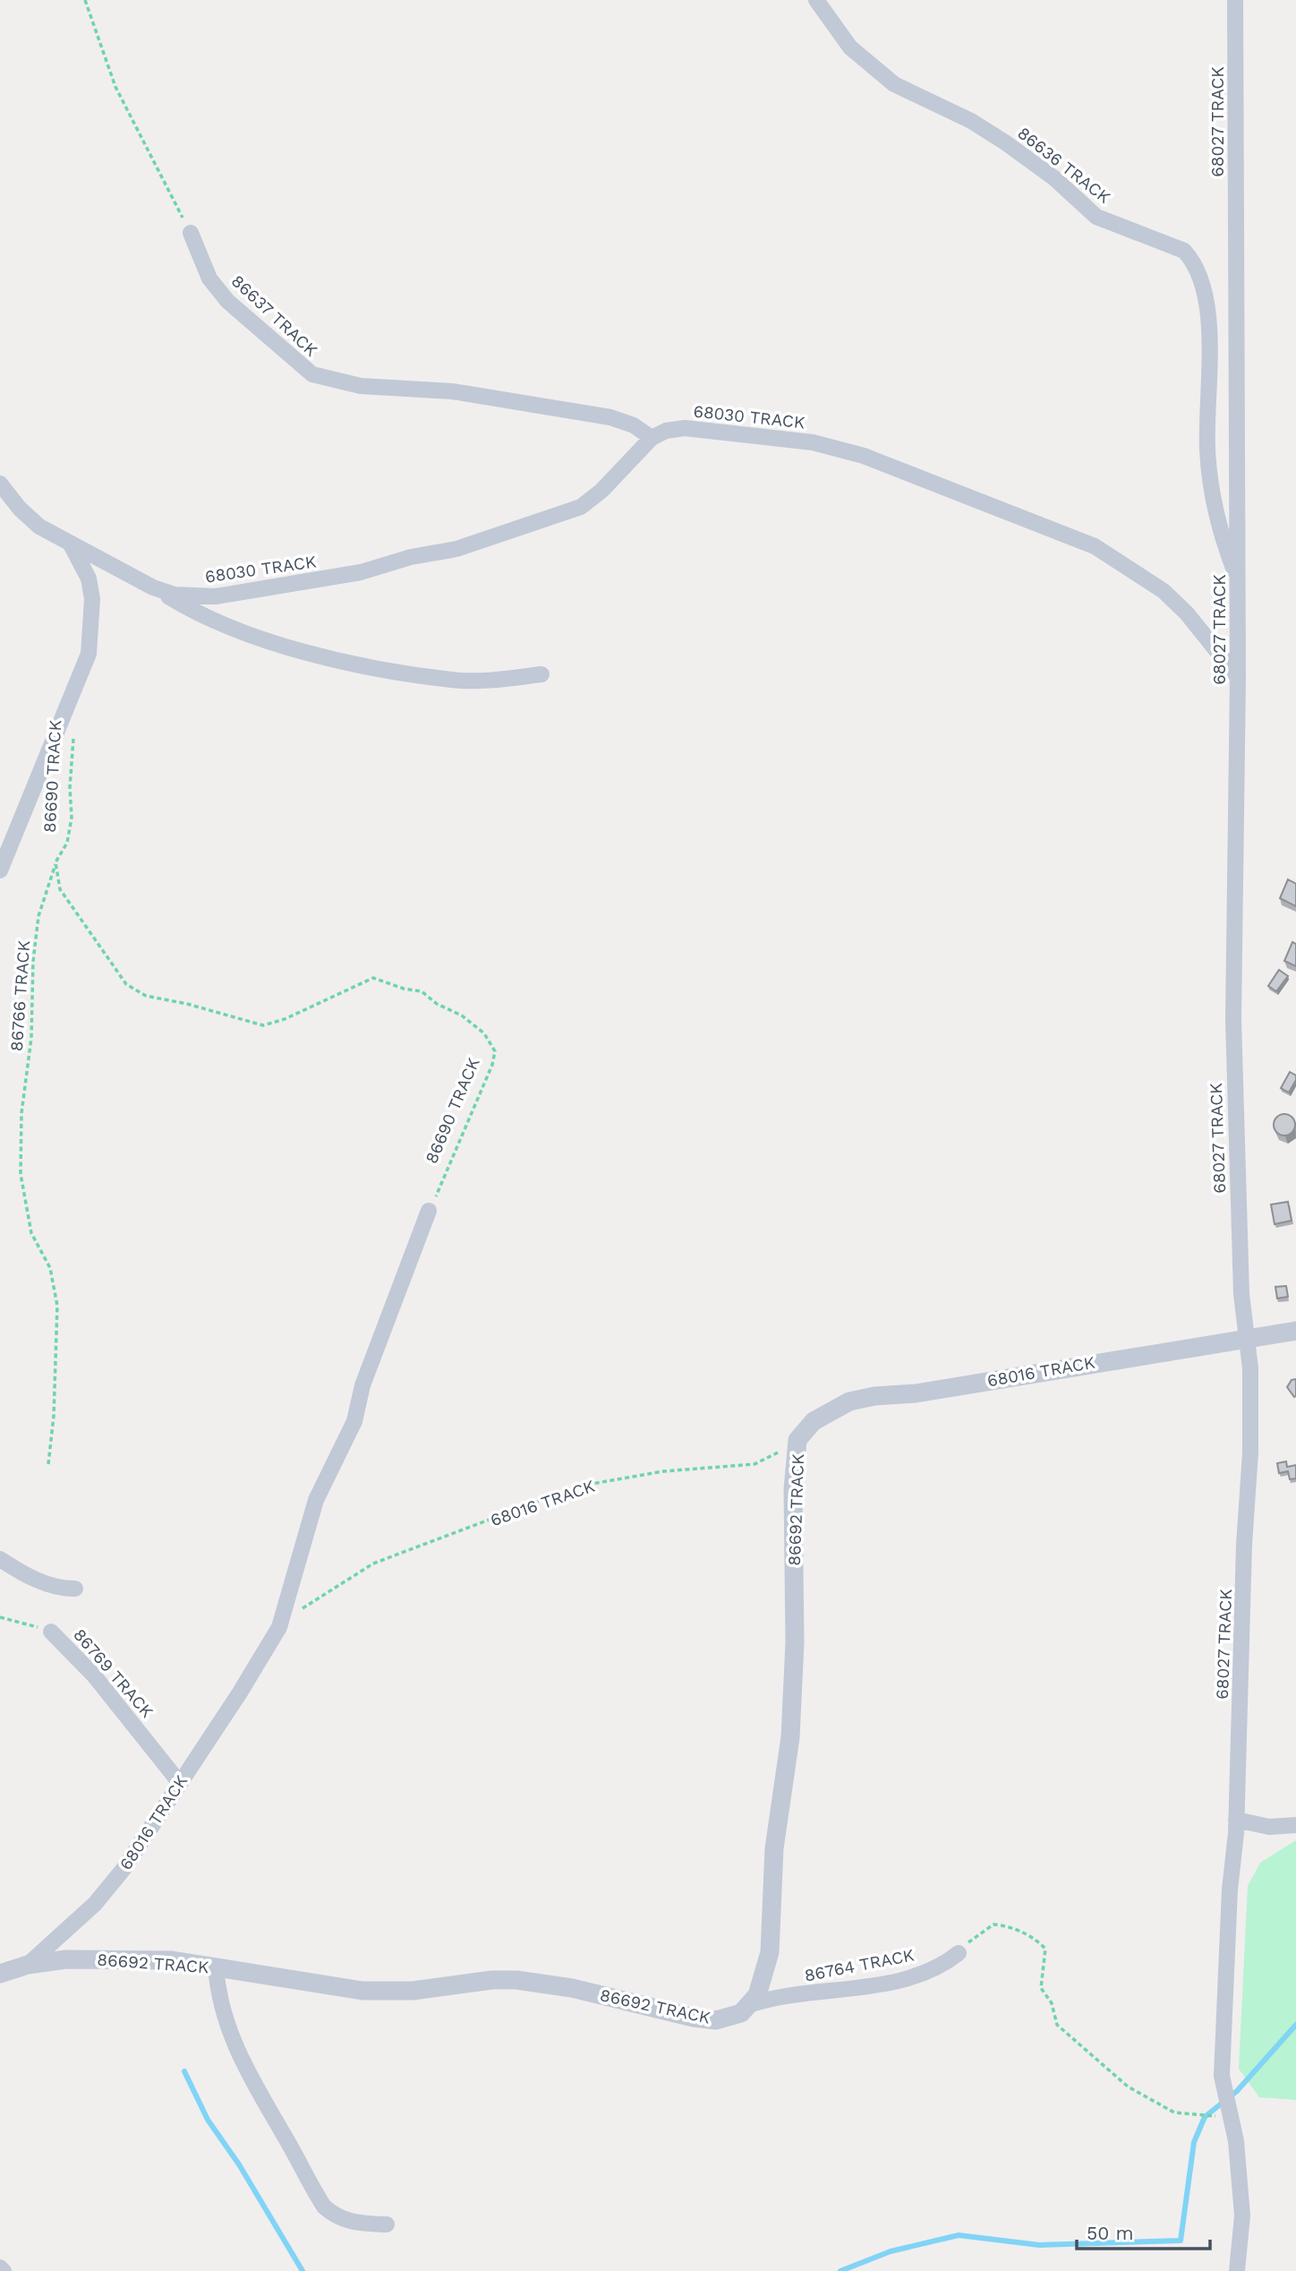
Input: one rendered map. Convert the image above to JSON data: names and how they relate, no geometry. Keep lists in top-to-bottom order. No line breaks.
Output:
{"streets":{"street":["68027 TRACK","86636 TRACK","86637 TRACK","68030 TRACK","68016 TRACK","86692 TRACK","86769 TRACK","86764 TRACK"],"path":["86690 TRACK","86766 TRACK"]},"crossings":[["68027 TRACK","86636 TRACK"],["68027 TRACK","68030 TRACK"],["68027 TRACK","68016 TRACK"],["86637 TRACK","68030 TRACK"],["86690 TRACK","86766 TRACK"],["68016 TRACK","86692 TRACK"],["68016 TRACK","86769 TRACK"],["86692 TRACK","86764 TRACK"]],"scale_bar":"50 m"}
